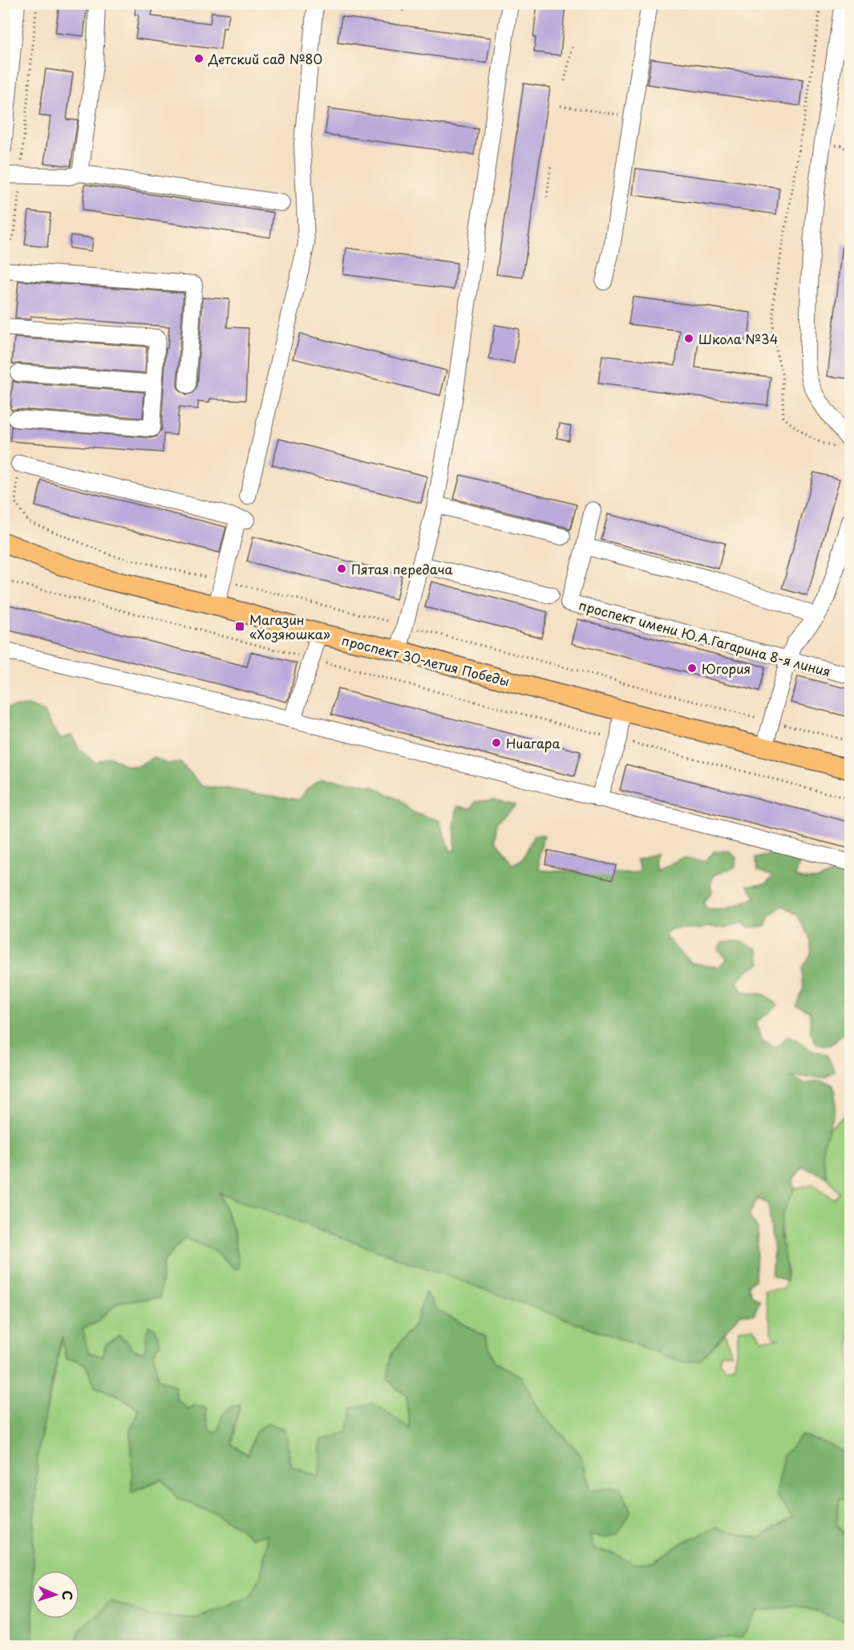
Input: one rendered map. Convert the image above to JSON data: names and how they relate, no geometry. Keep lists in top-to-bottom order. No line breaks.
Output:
{"streets":{"main road":["проспект 30-летия Победы"],"street":["проспект имени Ю.А.Гагарина 8-я линия"]},"places":{"other":["Детский сад №80","Школа №34","Пятая передача","Югория","Ниагара"],"transit":["Магазин «Хозяюшка»"]},"north":"right"}
